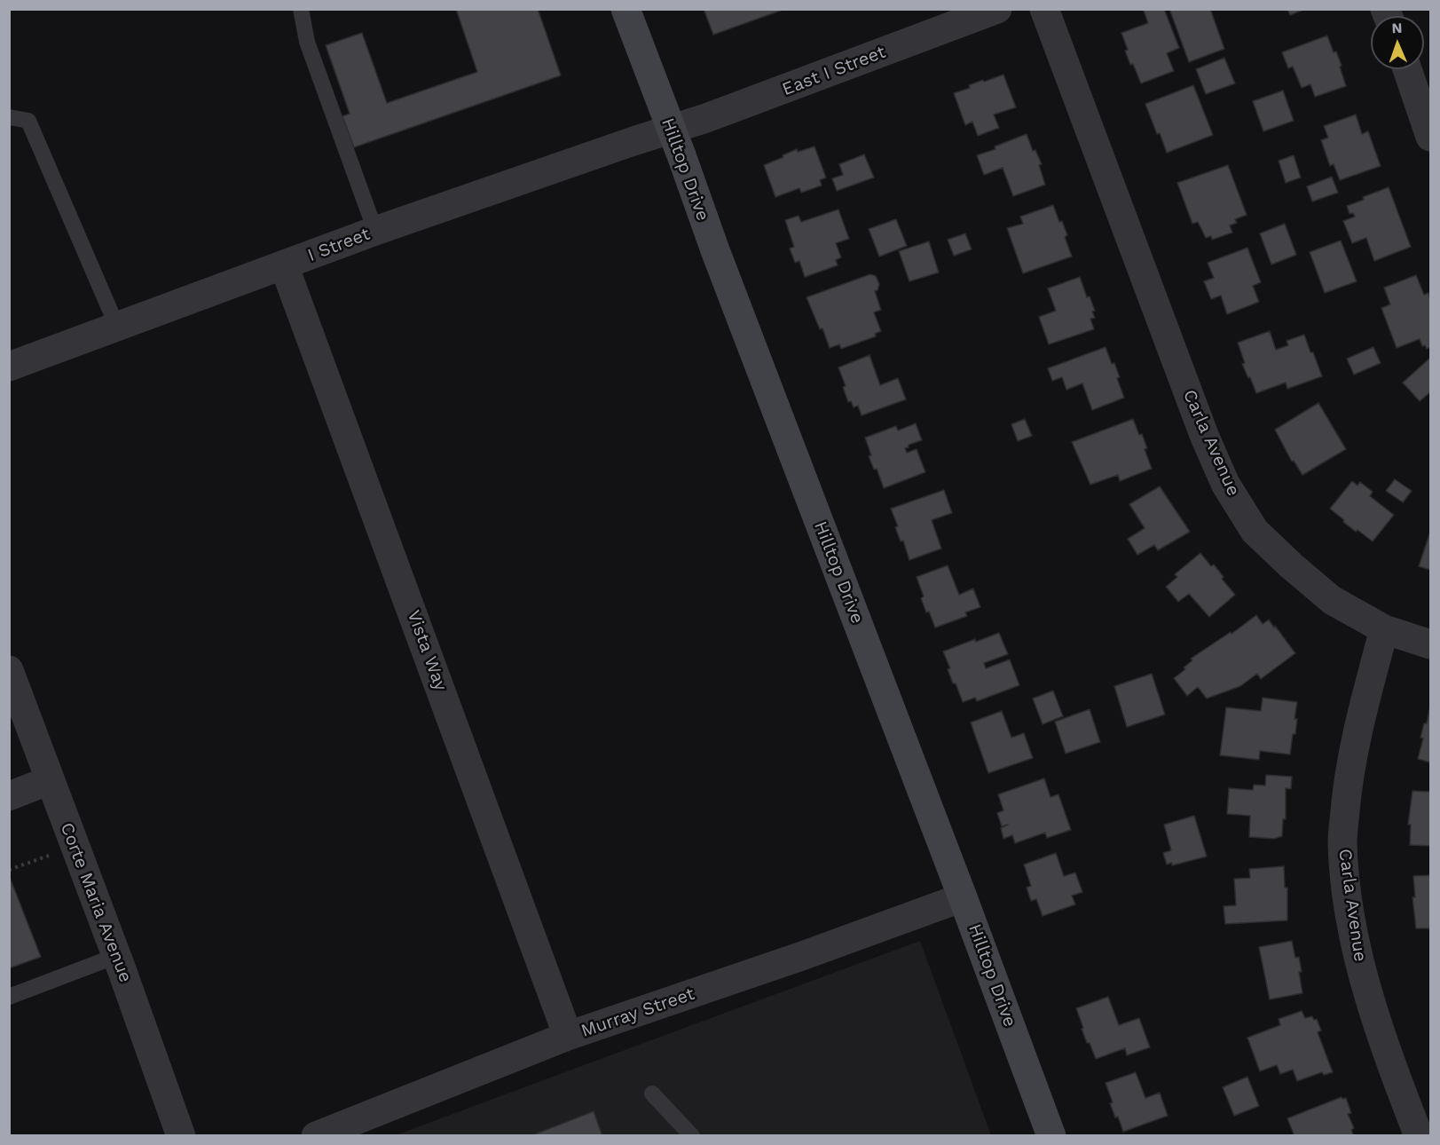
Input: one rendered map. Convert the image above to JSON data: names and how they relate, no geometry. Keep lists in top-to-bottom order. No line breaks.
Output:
{"streets":{"main road":["Hilltop Drive"],"street":["East I Street","I Street","Carla Avenue","Vista Way","Corte Maria Avenue","Murray Street"]},"crossings":[["East I Street","Hilltop Drive"],["East I Street","I Street"],["Hilltop Drive","I Street"],["Hilltop Drive","Murray Street"],["I Street","Vista Way"],["Vista Way","Murray Street"]],"north":"top"}
